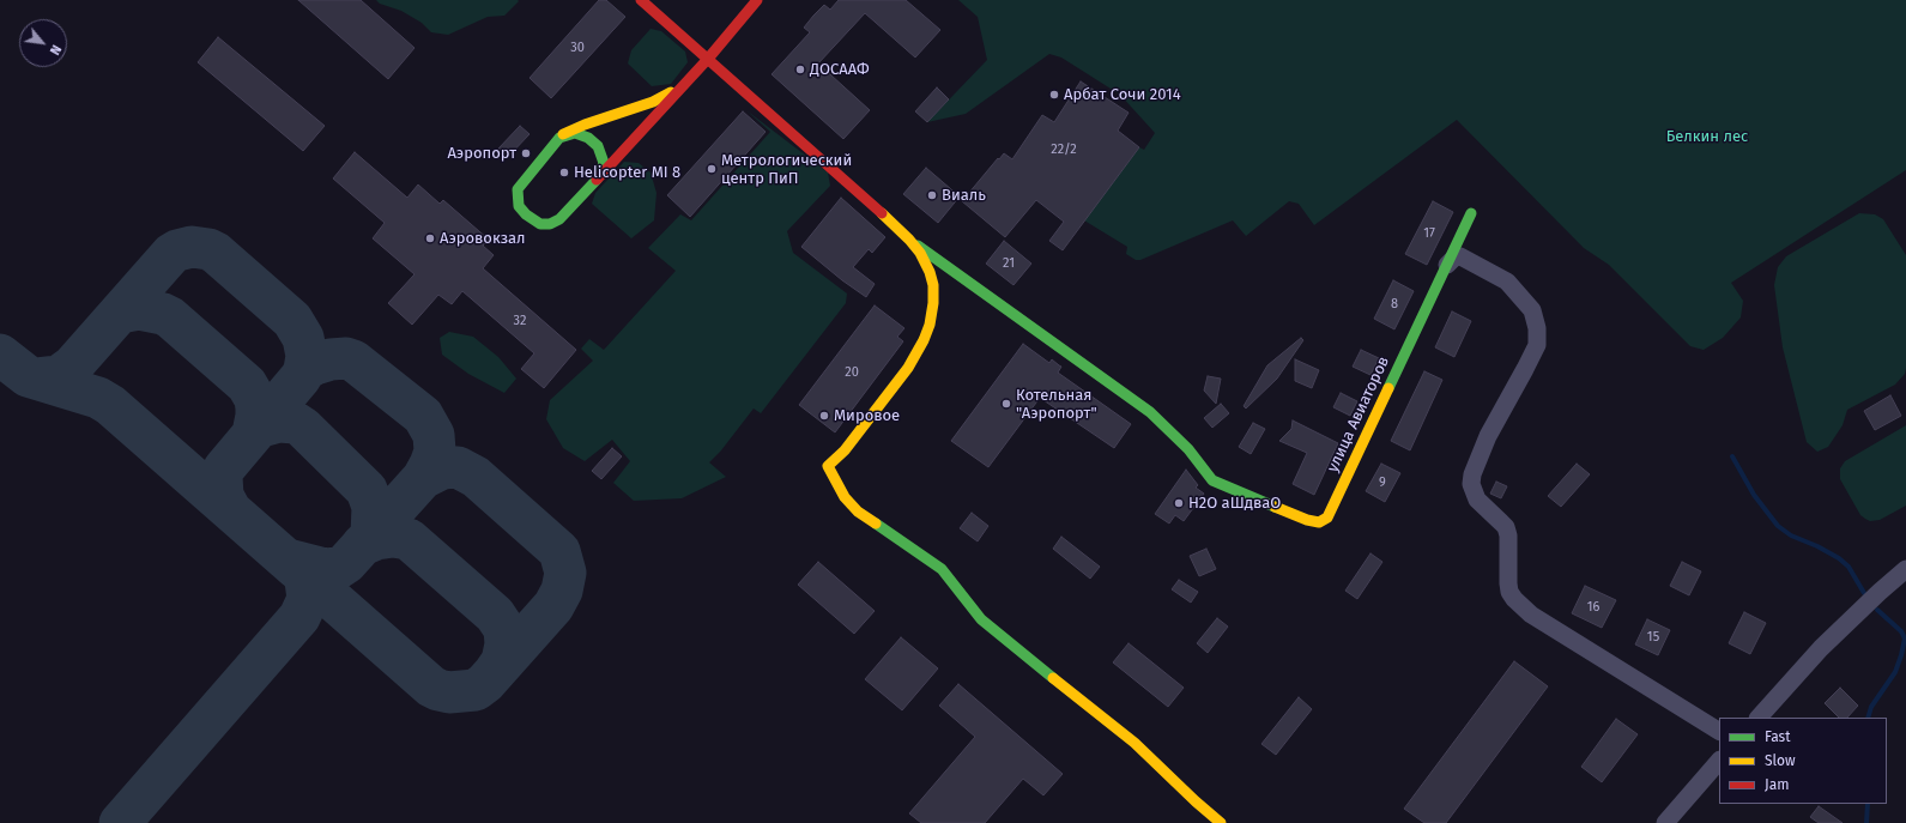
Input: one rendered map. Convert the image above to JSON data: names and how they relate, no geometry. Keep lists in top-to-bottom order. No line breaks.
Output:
{"streets":{"street":["улица Авиаторов"]},"parks":["Белкин лес"],"places":["ДОСААФ","Арбат Сочи 2014","Аэропорт","Метрологический центр ПиП","Helicopter MI 8","Виаль","Аэровокзал","Котельная \"Аэропорт\"","Мировое","H2O аШдваО"],"house_numbers":["30","22/2","17","21","8","32","20","9","16","15"],"legend":["Fast","Slow","Jam"],"north":"bottom right"}
